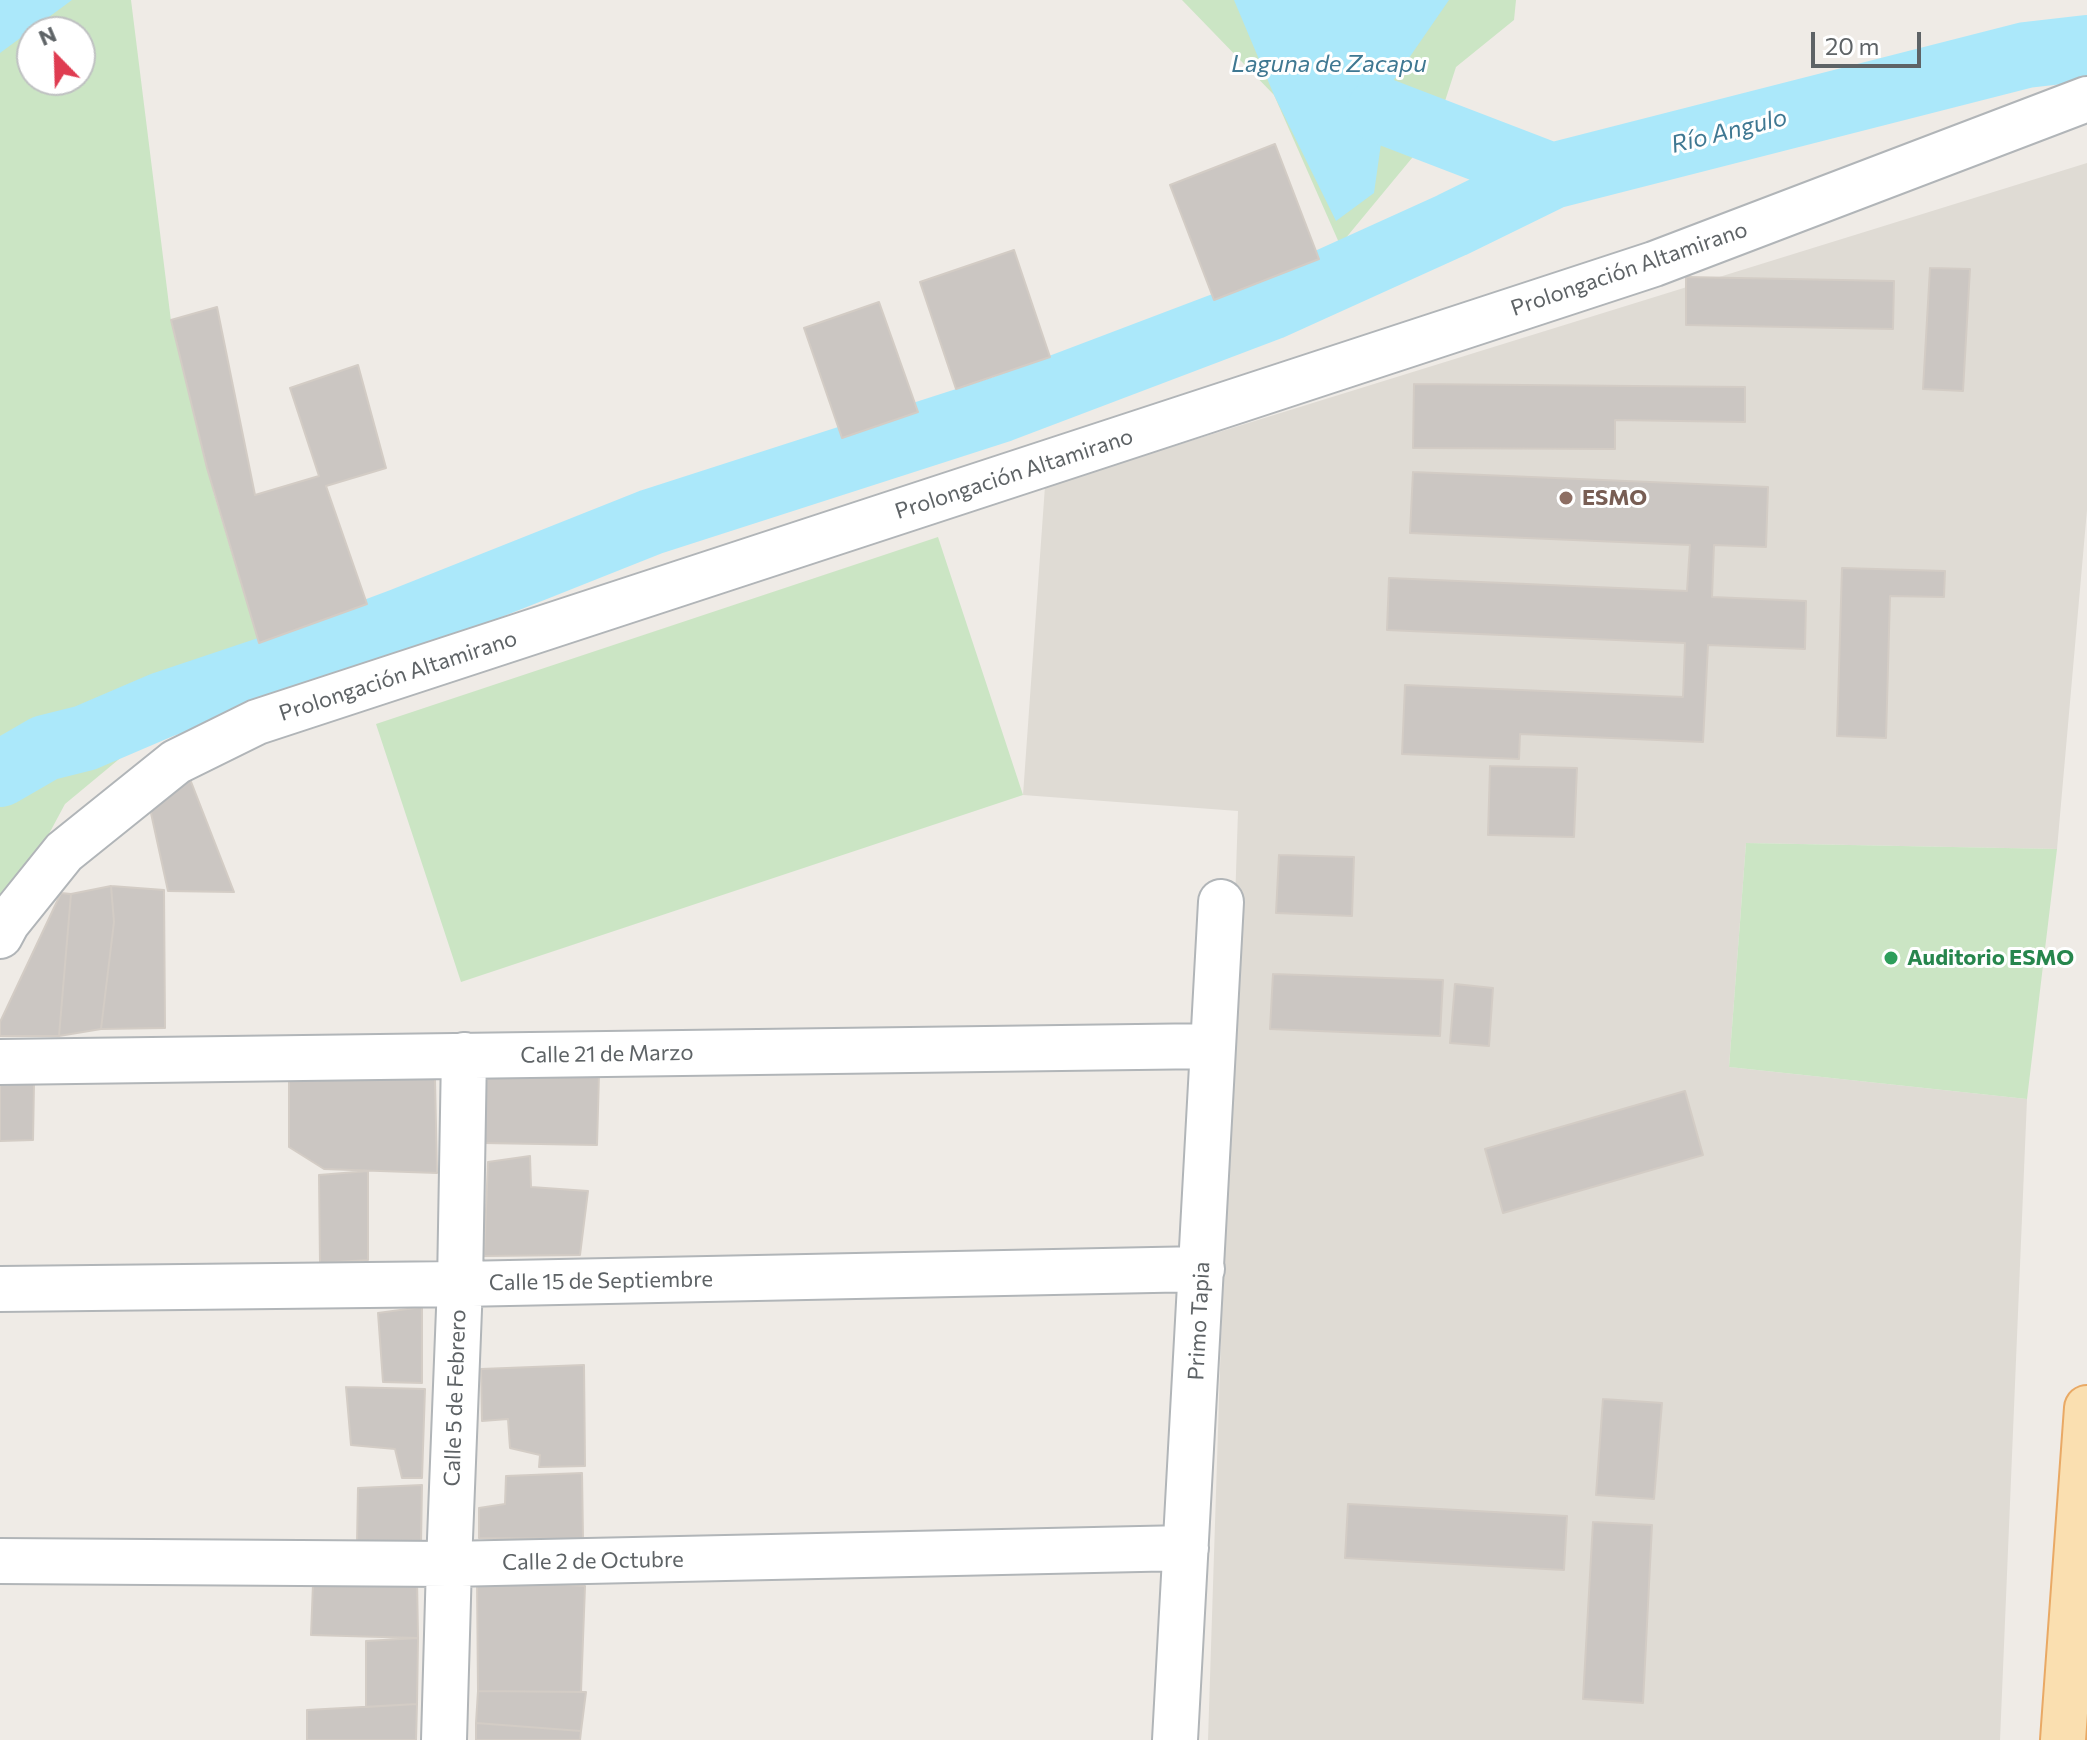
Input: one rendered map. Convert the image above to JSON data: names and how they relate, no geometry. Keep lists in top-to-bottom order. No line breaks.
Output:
{"streets":{"street":["Prolongación Altamirano","Calle 21 de Marzo","Calle 15 de Septiembre","Primo Tapia","Calle 5 de Febrero","Calle 2 de Octubre"]},"crossings":[["Calle 21 de Marzo","Primo Tapia"],["Calle 21 de Marzo","Calle 5 de Febrero"],["Calle 15 de Septiembre","Primo Tapia"],["Calle 15 de Septiembre","Calle 5 de Febrero"],["Primo Tapia","Calle 2 de Octubre"],["Calle 5 de Febrero","Calle 2 de Octubre"]],"water":["Laguna de Zacapu","Río Angulo"],"places":["ESMO","Auditorio ESMO"],"scale_bar":"20 m","north":"top left"}
